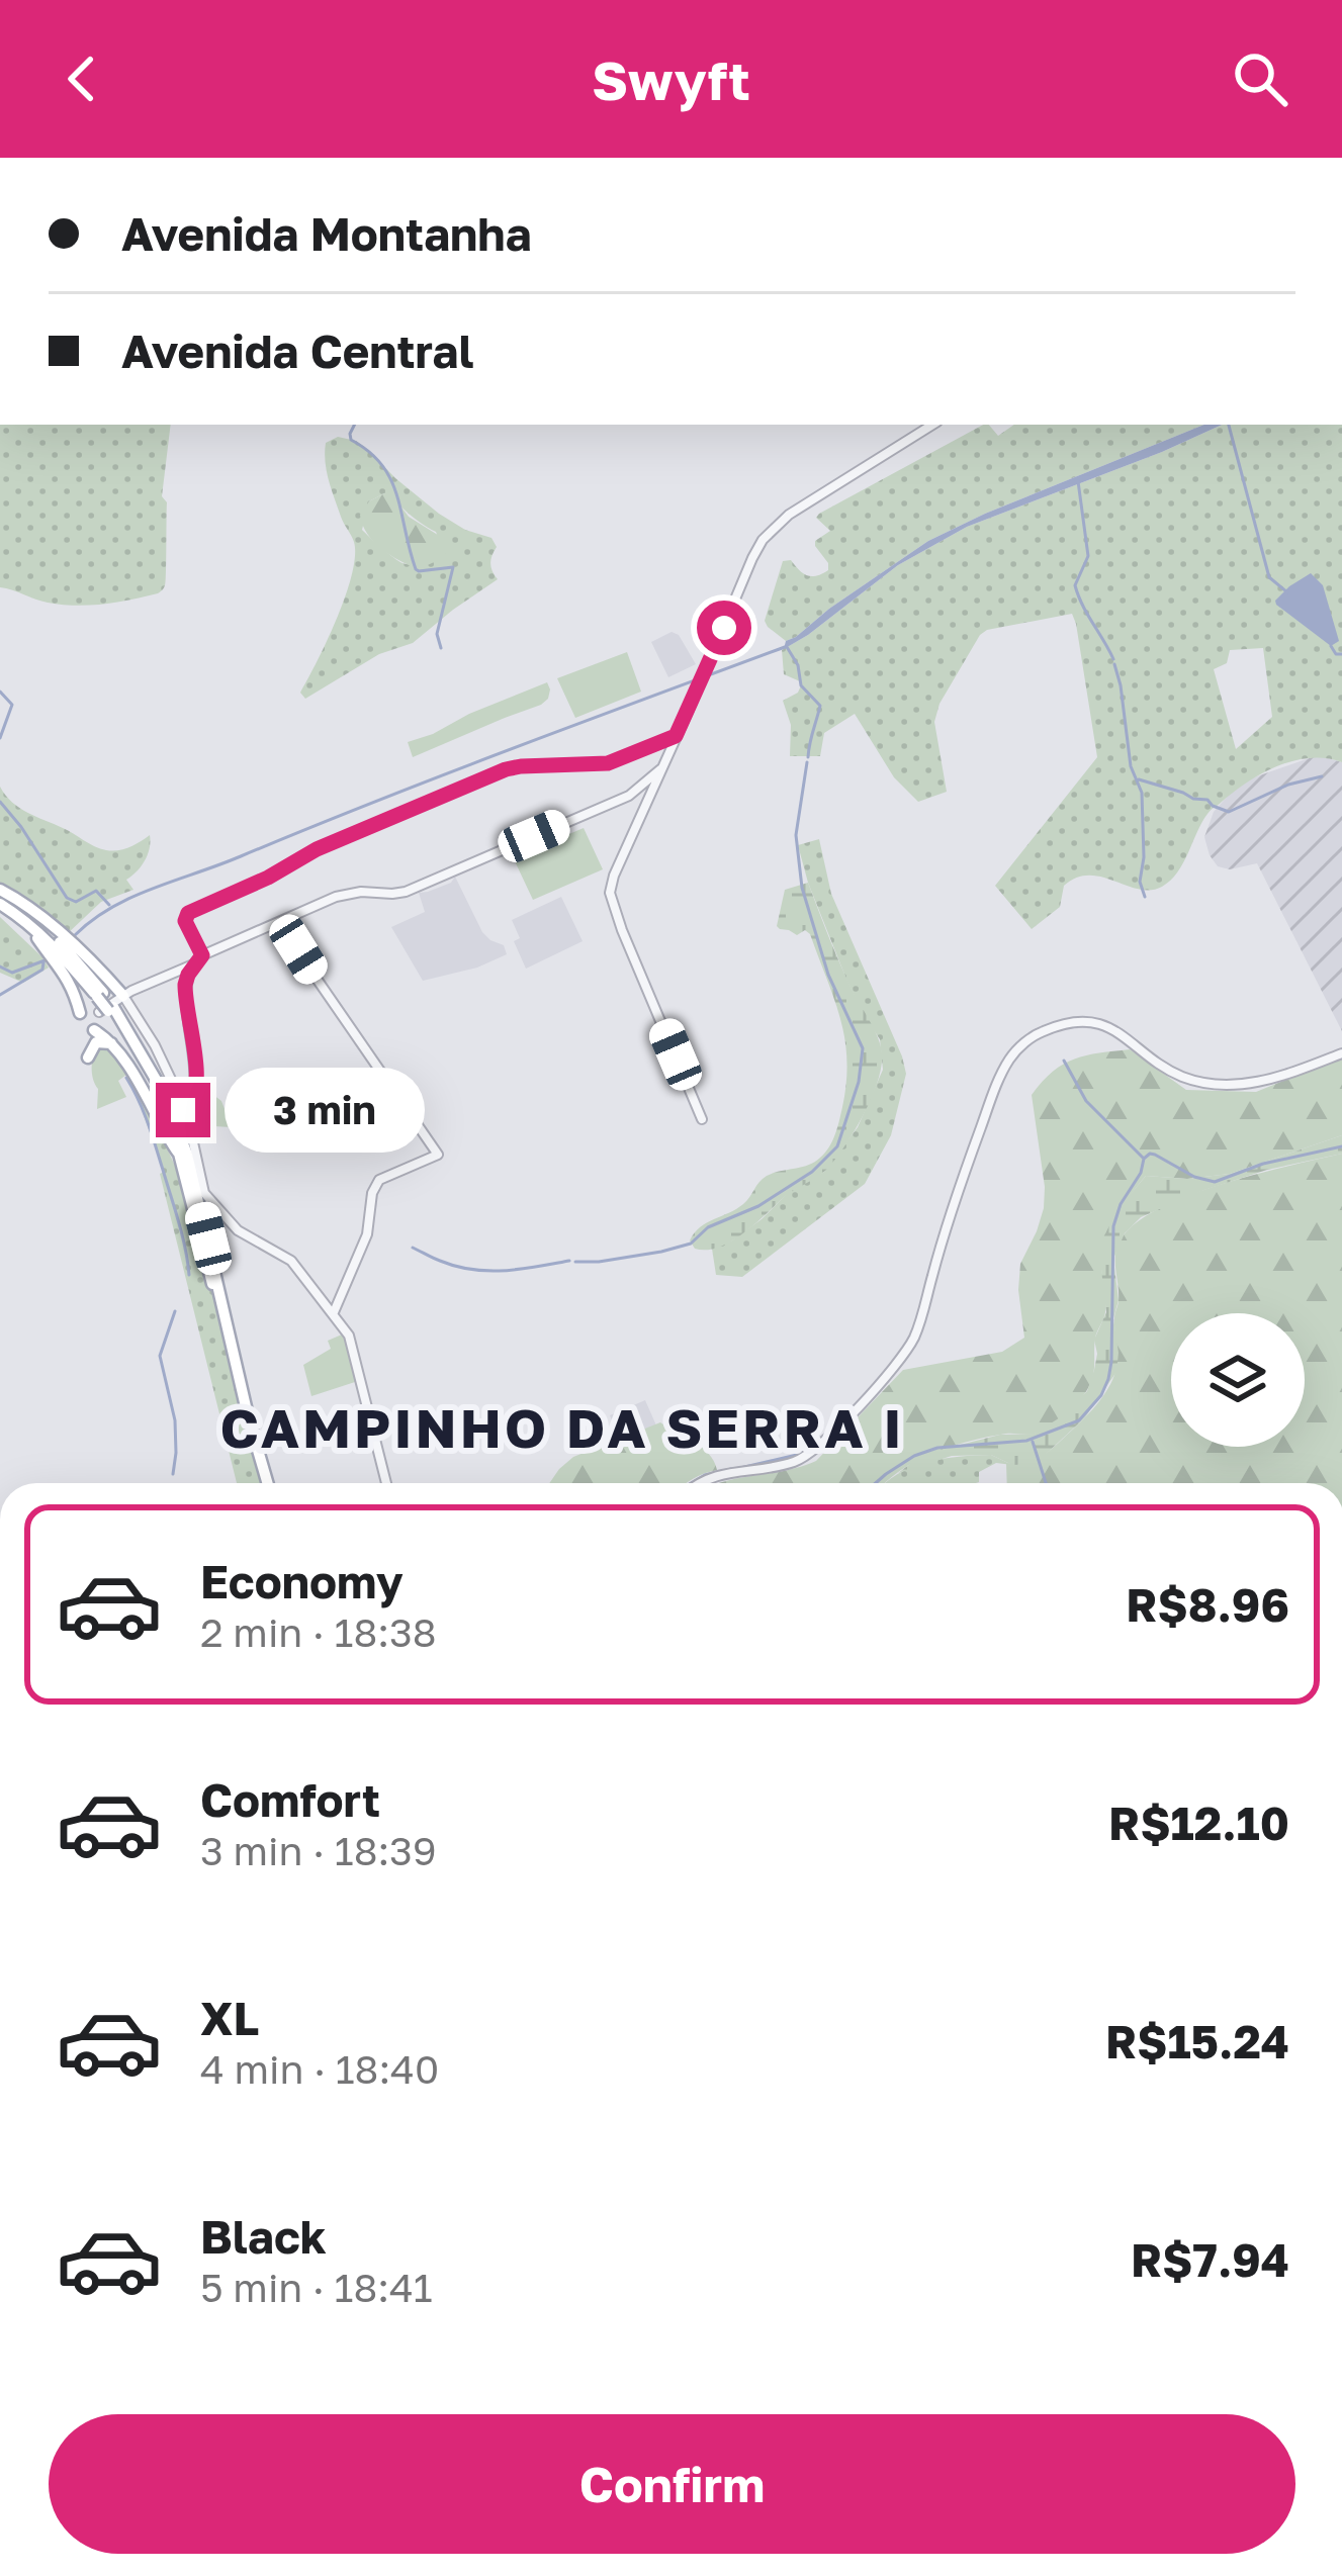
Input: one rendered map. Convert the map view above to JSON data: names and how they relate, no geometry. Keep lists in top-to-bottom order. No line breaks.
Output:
{"districts":["CAMPINHO DA SERRA I"],"page":{"header":"Swyft","banner":["Avenida Montanha","Avenida Central"],"bubble":"3 min","list":[{"name":"Economy","note":"2 min · 18:38","value":"R$8.96"},{"name":"Comfort","note":"3 min · 18:39","value":"R$12.10"},{"name":"XL","note":"4 min · 18:40","value":"R$15.24"},{"name":"Black","note":"5 min · 18:41","value":"R$7.94"}],"buttons":"Confirm"}}
